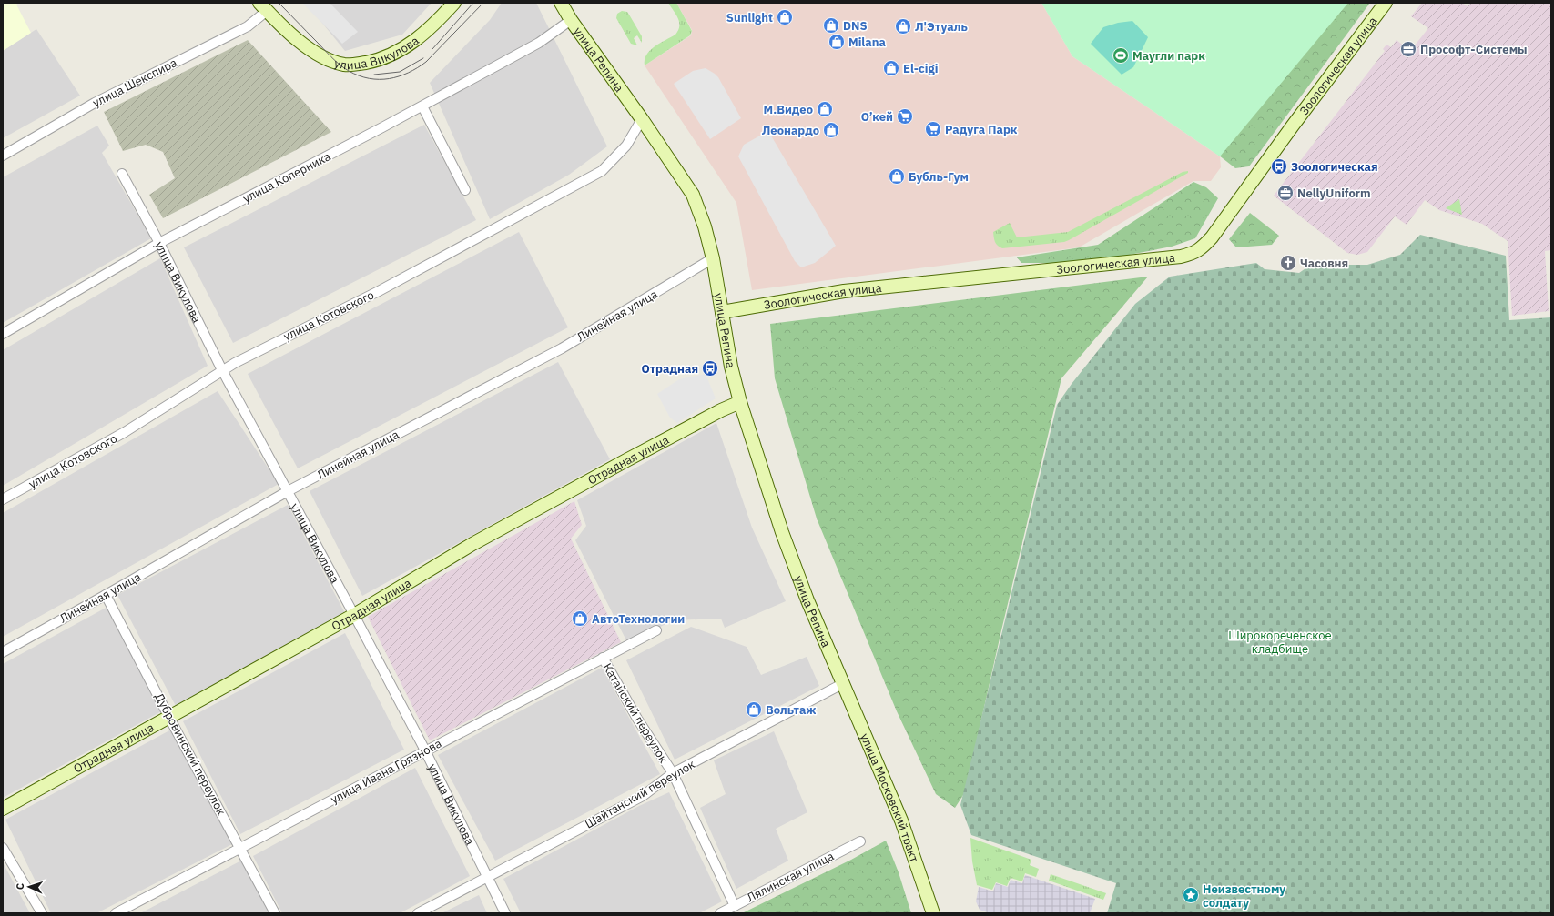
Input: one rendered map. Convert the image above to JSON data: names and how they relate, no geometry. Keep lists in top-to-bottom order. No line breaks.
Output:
{"streets":{"street":["улица Викулова","улица Репина","Зоологическая улица","улица Шекспира","улица Коперника","улица Котовского","Линейная улица","Отрадная улица","Катайский переулок","Дубровинский переулок","улица Ивана Грязнова","Шайтанский переулок","улица Московский тракт","Лялинская улица"]},"crossings":[["улица Викулова","улица Шекспира"],["улица Викулова","улица Коперника"],["улица Викулова","улица Котовского"],["улица Викулова","Линейная улица"],["улица Викулова","Отрадная улица"],["улица Викулова","улица Ивана Грязнова"],["улица Викулова","Шайтанский переулок"],["улица Репина","Зоологическая улица"],["улица Репина","улица Коперника"],["улица Репина","улица Котовского"],["улица Репина","Линейная улица"],["улица Репина","Отрадная улица"],["улица Репина","Шайтанский переулок"],["улица Репина","улица Московский тракт"],["Линейная улица","Дубровинский переулок"],["Отрадная улица","Дубровинский переулок"],["Катайский переулок","улица Ивана Грязнова"],["Катайский переулок","Шайтанский переулок"],["Катайский переулок","Лялинская улица"],["Дубровинский переулок","улица Ивана Грязнова"],["Шайтанский переулок","улица Московский тракт"]],"parks":["Широкореченское кладбище"],"places":{"shop":["Sunlight","DNS","Л'Этуаль","Milana","El-cigi","М.Видео","Леонардо","Бубль-Гум","АвтоТехнологии","Вольтаж"],"office":["Прософт-Системы","NellyUniform"],"sports":["Маугли парк"],"supermarket":["О’кей","Радуга Парк"],"bus stop":["Зоологическая","Отрадная"],"church":["Часовня"],"place":["Неизвестному солдату"]},"north":"left"}
